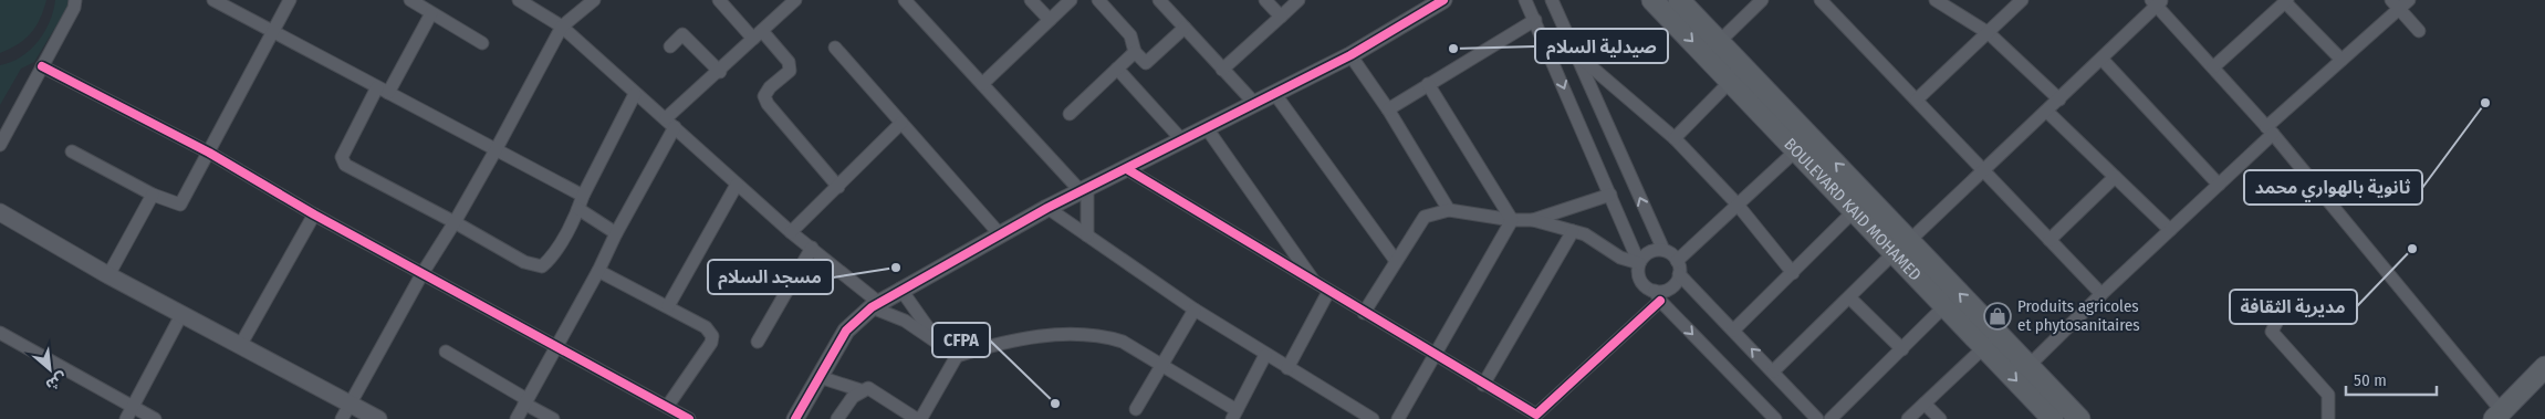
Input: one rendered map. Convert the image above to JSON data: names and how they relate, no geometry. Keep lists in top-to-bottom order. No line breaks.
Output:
{"streets":{"main road":["BOULEVARD KAID MOHAMED"]},"places":{"other":["صيدلية السلام","ثانوية بالهواري محمد","مديرية الثقافة","مسجد السلام","CFPA"],"shop":["Produits agricoles et phytosanitaires"]},"scale_bar":"50 m","north":"bottom right"}
